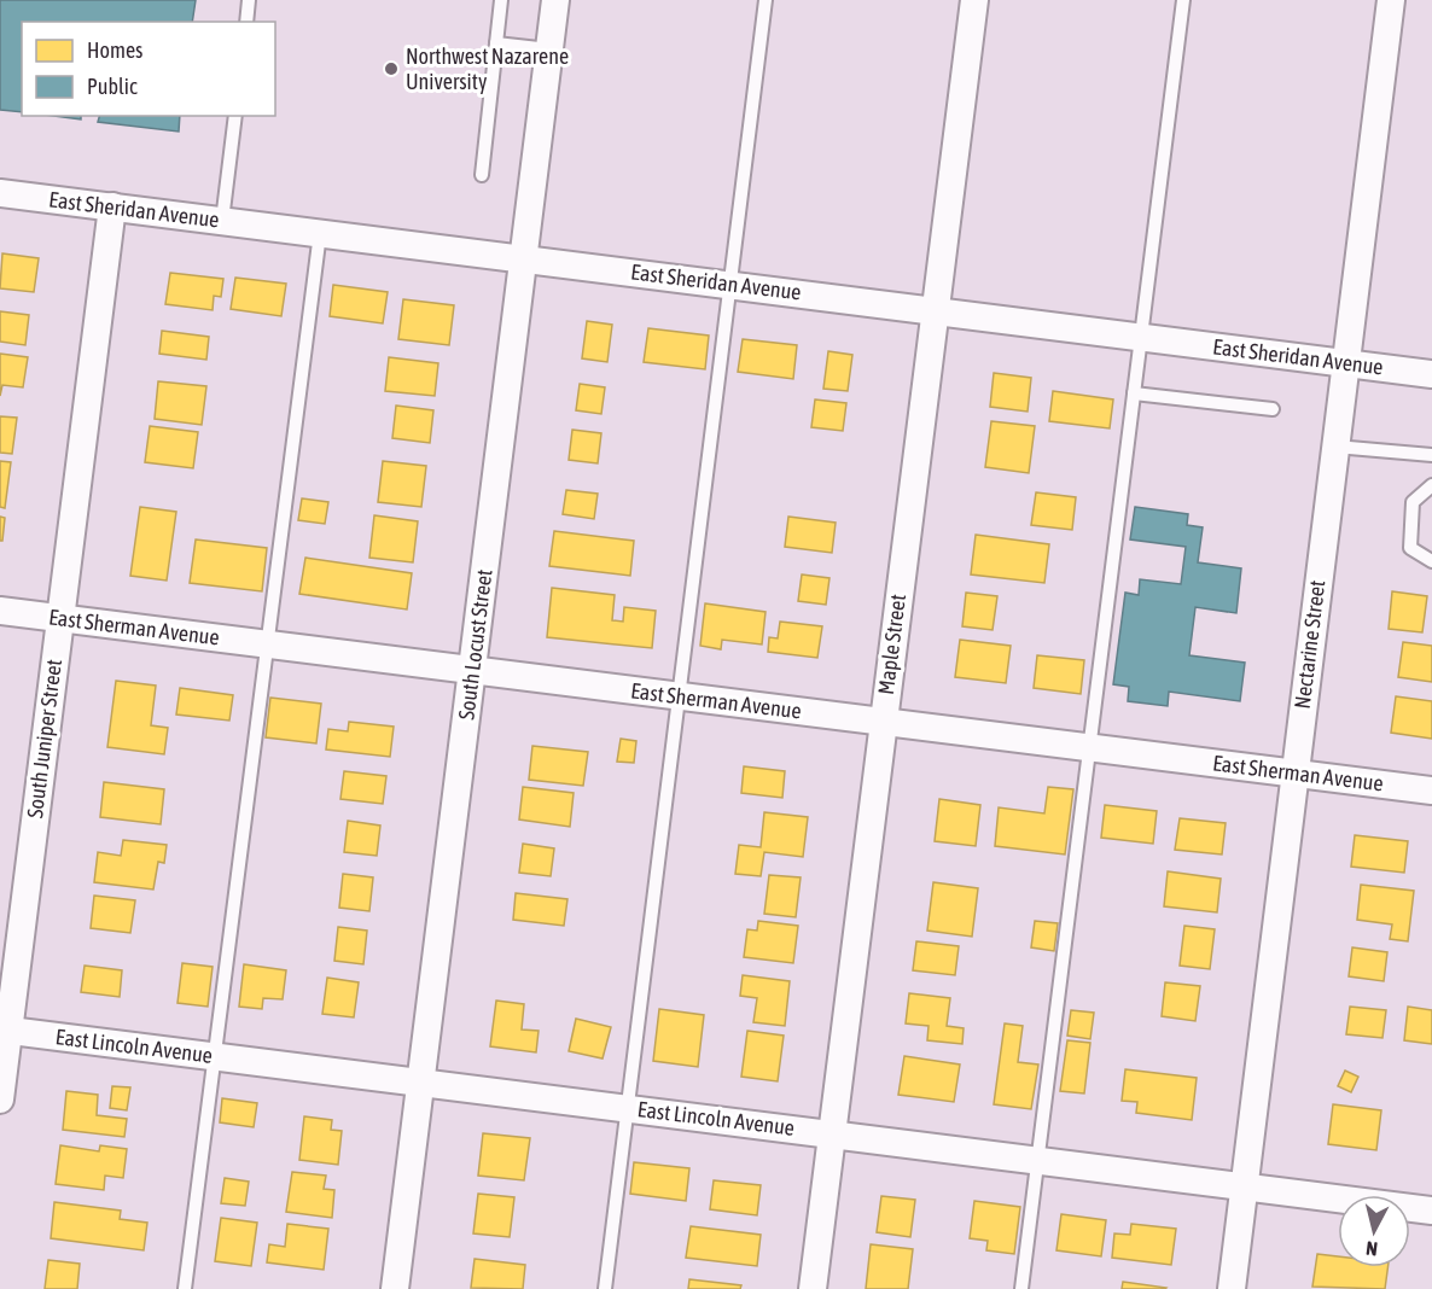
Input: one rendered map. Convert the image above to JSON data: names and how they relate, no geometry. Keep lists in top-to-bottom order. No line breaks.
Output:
{"streets":{"street":["East Sheridan Avenue","East Sherman Avenue","South Locust Street","Maple Street","Nectarine Street","South Juniper Street","East Lincoln Avenue"]},"crossings":[["East Sheridan Avenue","South Locust Street"],["East Sheridan Avenue","Maple Street"],["East Sheridan Avenue","Nectarine Street"],["East Sheridan Avenue","South Juniper Street"],["East Sherman Avenue","South Locust Street"],["East Sherman Avenue","Maple Street"],["East Sherman Avenue","Nectarine Street"],["East Sherman Avenue","South Juniper Street"],["South Locust Street","East Lincoln Avenue"],["Maple Street","East Lincoln Avenue"],["Nectarine Street","East Lincoln Avenue"],["South Juniper Street","East Lincoln Avenue"]],"places":["Northwest Nazarene University"],"legend":["Homes","Public"],"north":"bottom"}
